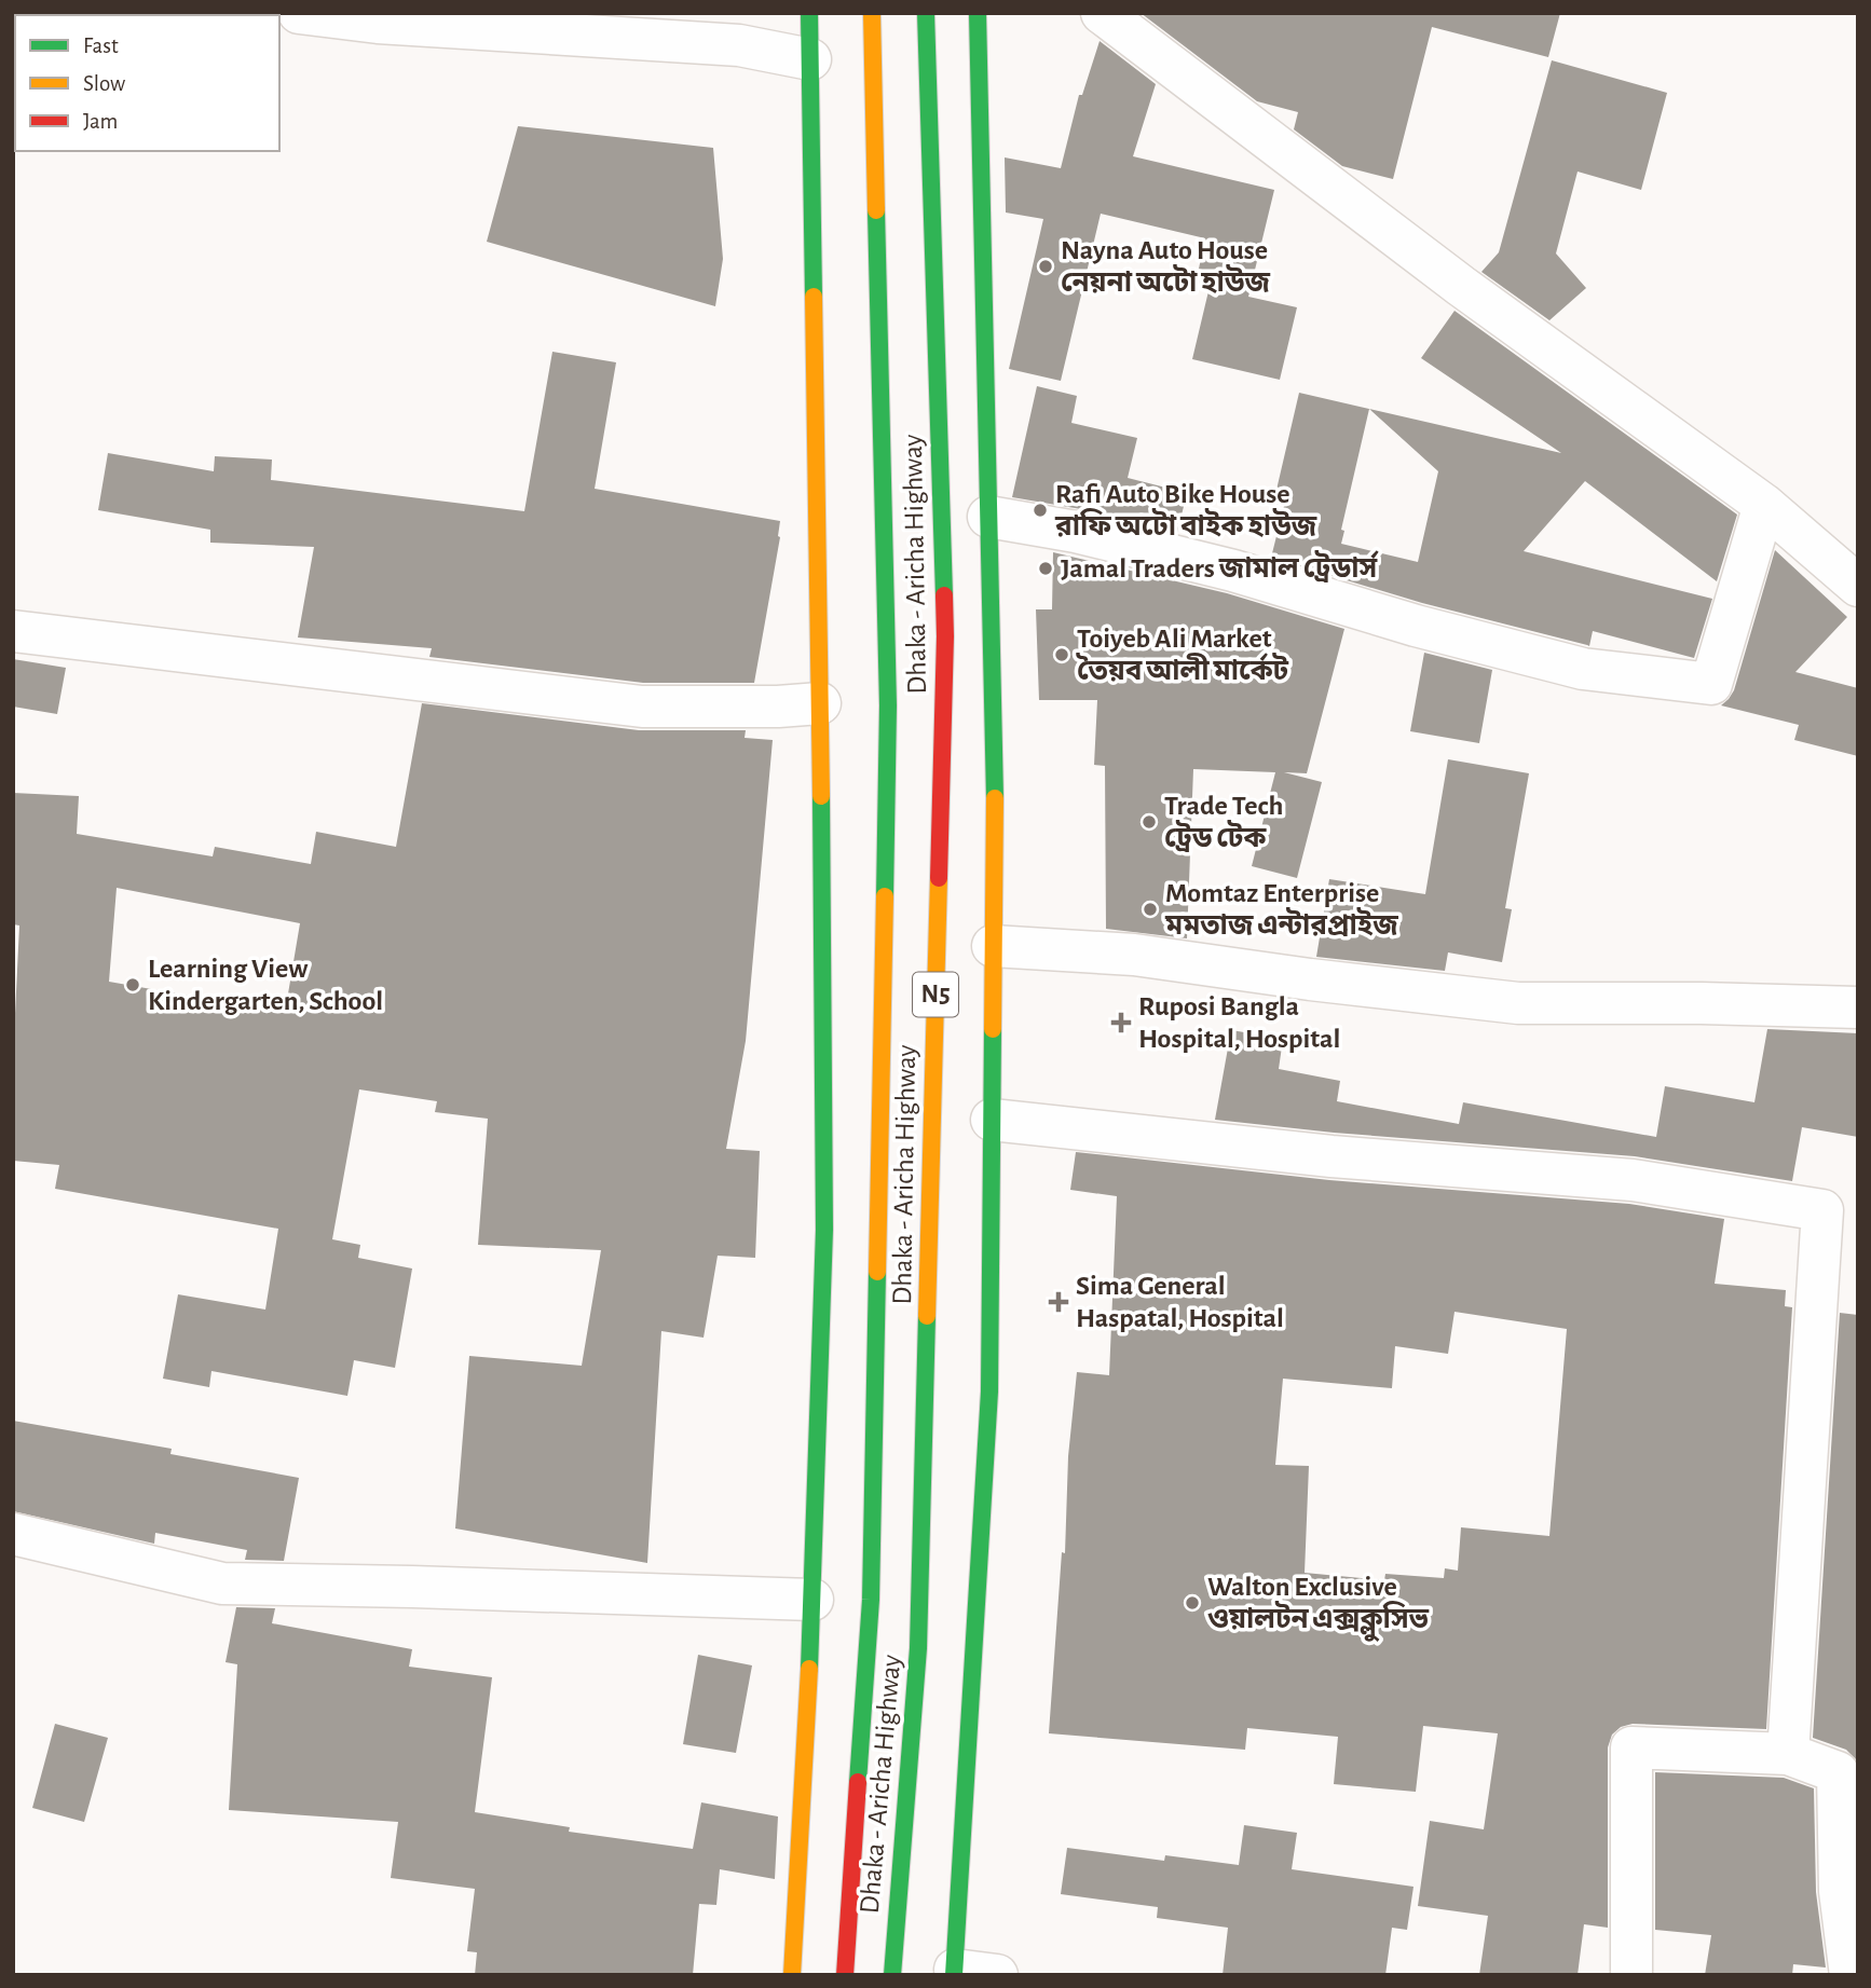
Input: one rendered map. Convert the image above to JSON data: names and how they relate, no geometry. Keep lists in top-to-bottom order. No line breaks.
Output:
{"streets":{"highway":["Dhaka - Aricha Highway","N5"]},"places":{"other":["Nayna Auto House নেয়না অটো হাউজ","Rafi Auto Bike House রাফি অটো বাইক হাউজ","Jamal Traders জামাল ট্রেডার্স","Toiyeb Ali Market তৈয়ব আলী মার্কেট","Trade Tech ট্রেড টেক","Momtaz Enterprise মমতাজ এন্টারপ্রাইজ","Learning View Kindergarten, School","Walton Exclusive ওয়ালটন এক্সক্লুসিভ"],"health":["Ruposi Bangla Hospital, Hospital","Sima General Haspatal, Hospital"]},"legend":["Fast","Slow","Jam"]}
